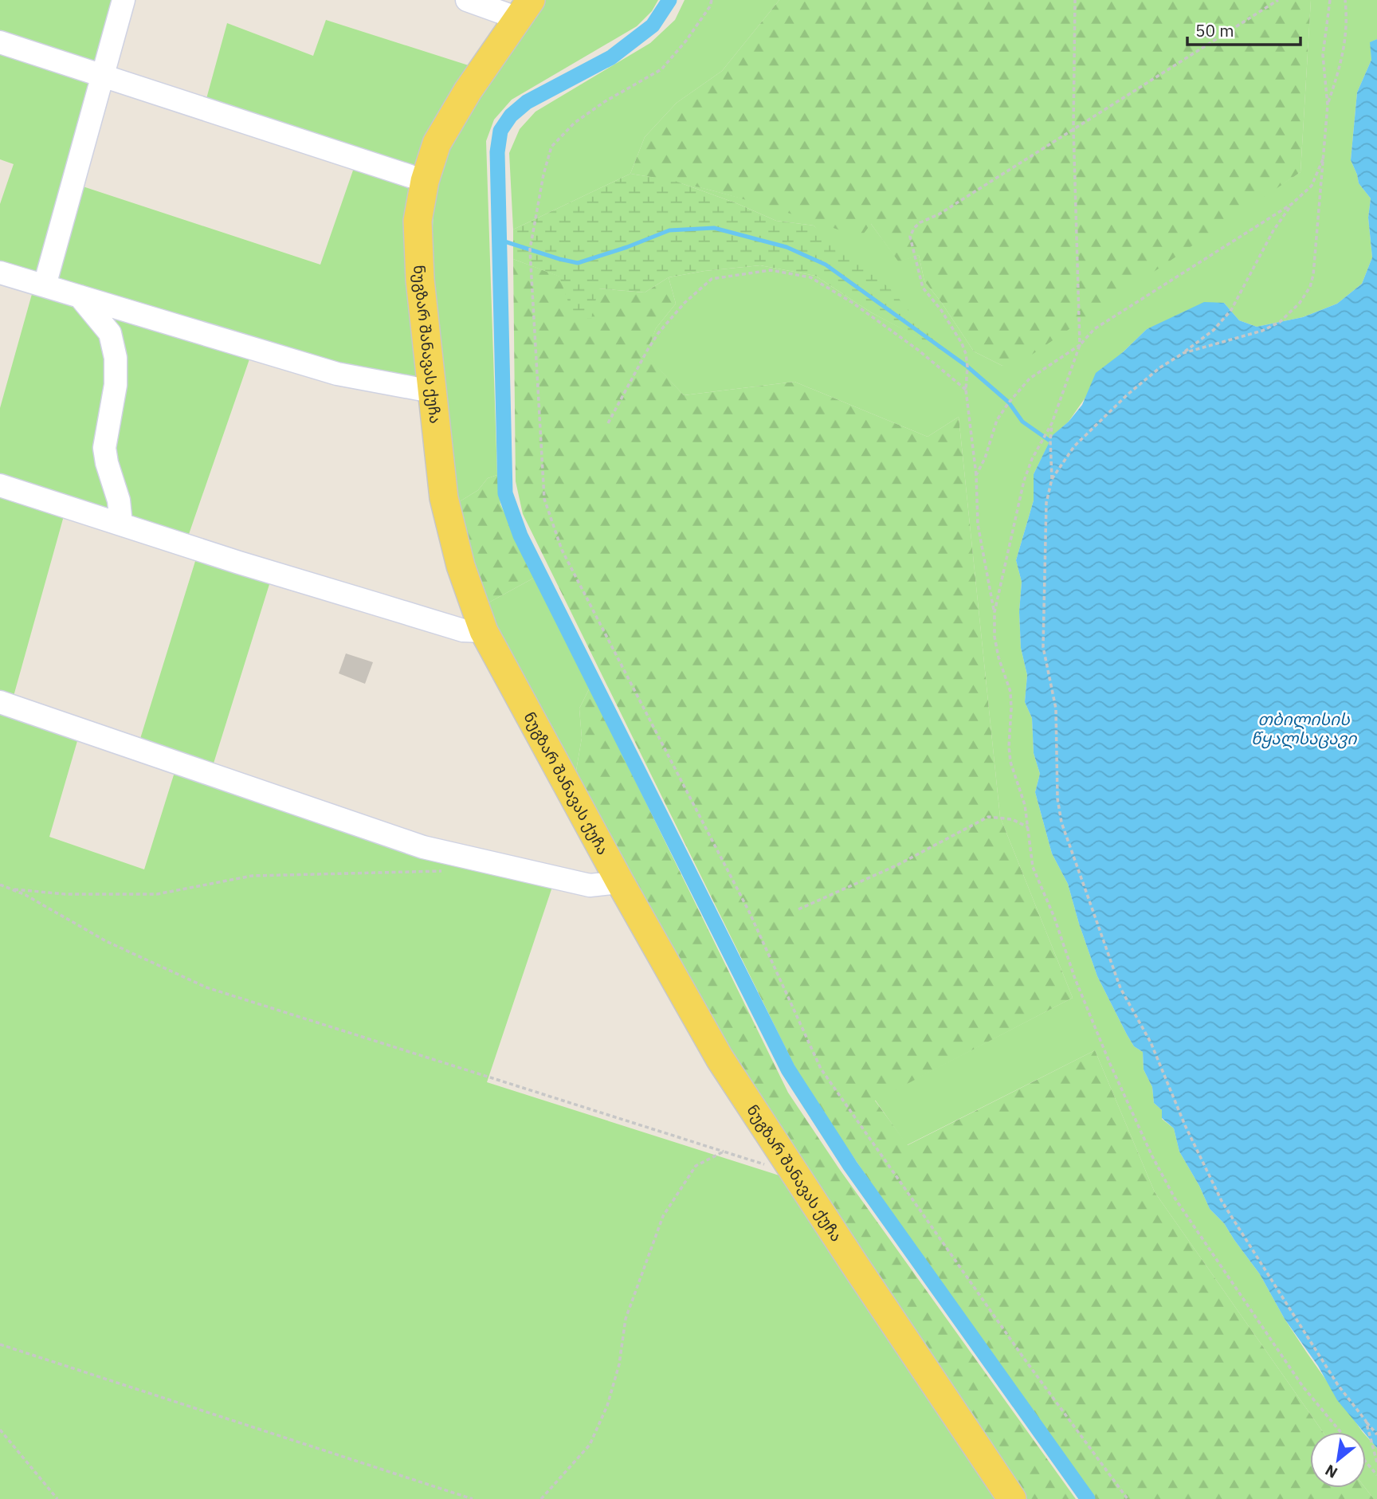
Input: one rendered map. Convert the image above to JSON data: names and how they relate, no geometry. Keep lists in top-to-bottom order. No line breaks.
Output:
{"streets":{"main road":["ნუგზარ შანავას ქუჩა"]},"water":["თბილისის წყალსაცავი"],"scale_bar":"50 m","north":"bottom left"}
